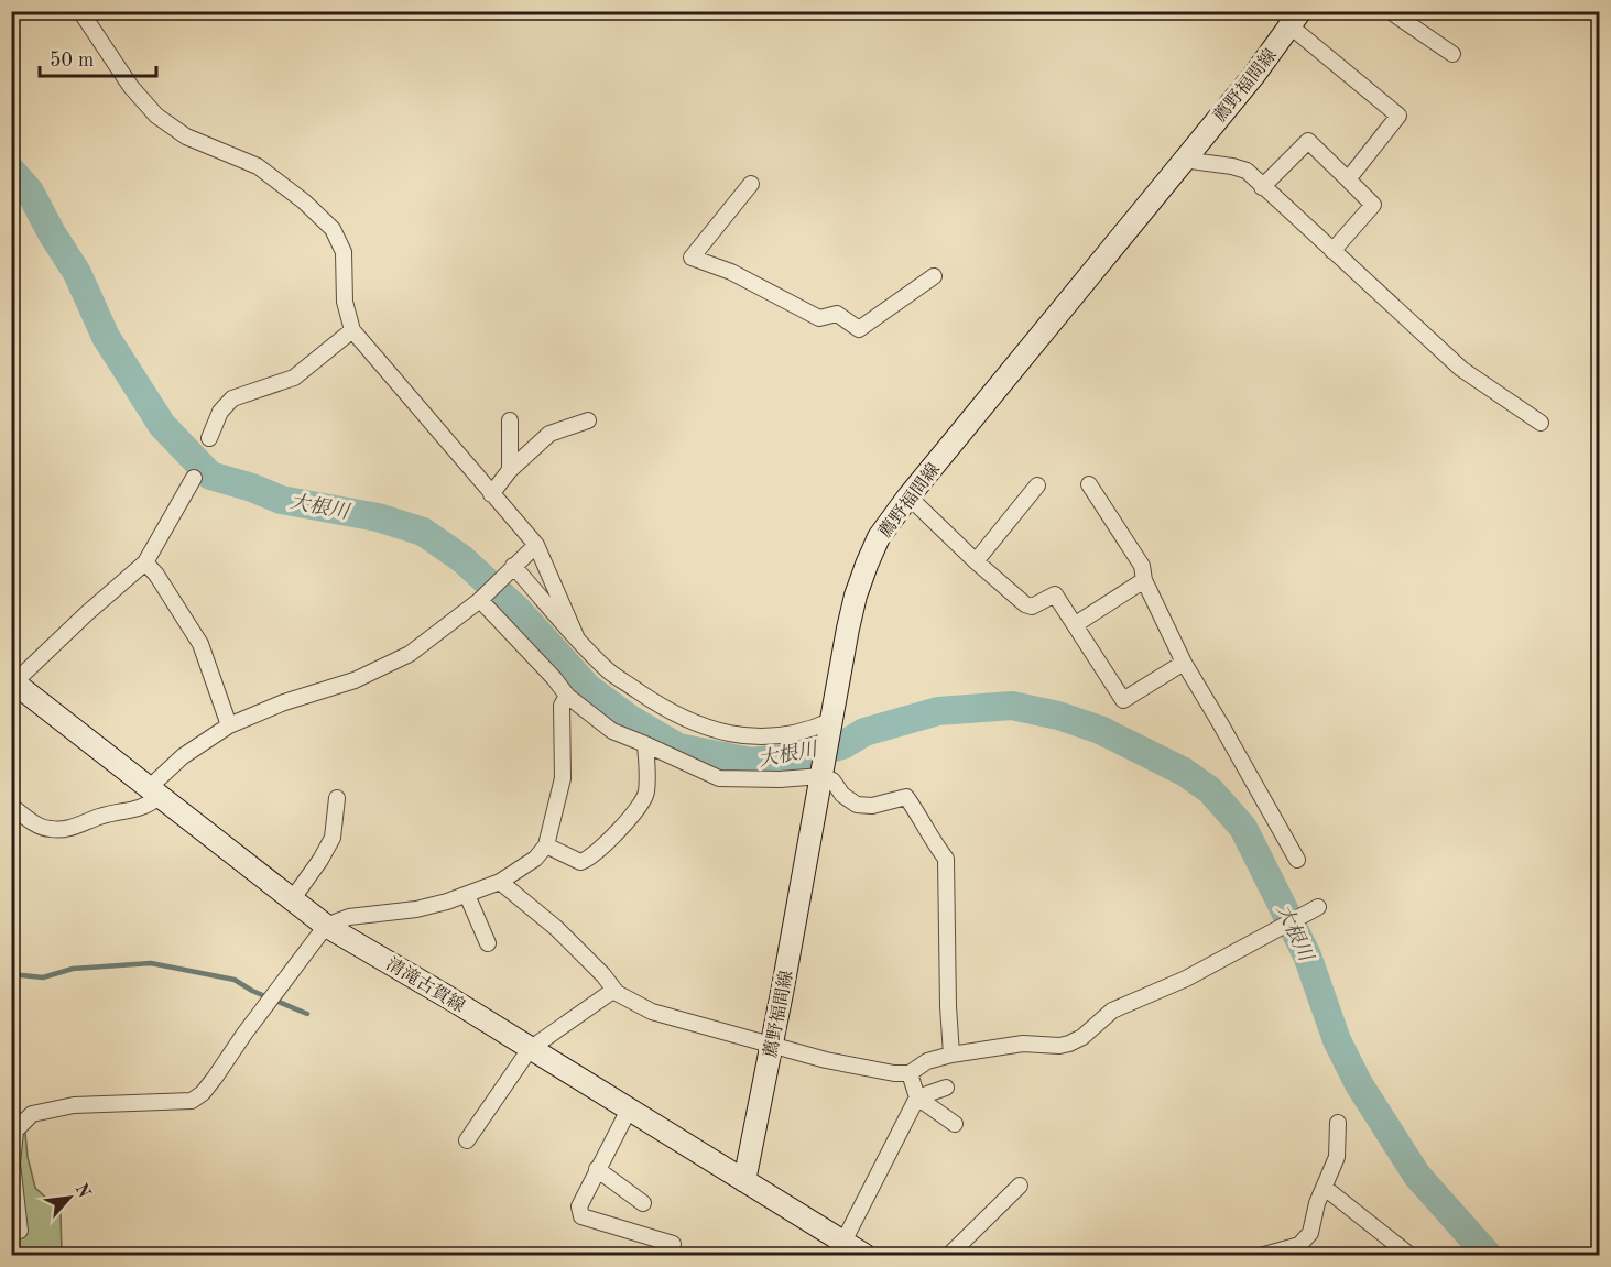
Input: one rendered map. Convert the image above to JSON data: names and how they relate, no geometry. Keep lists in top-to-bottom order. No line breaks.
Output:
{"streets":{"main road":["薦野福間線","清滝古賀線"]},"crossings":[["薦野福間線","清滝古賀線"]],"water":["大根川"],"scale_bar":"50 m","north":"top right"}
